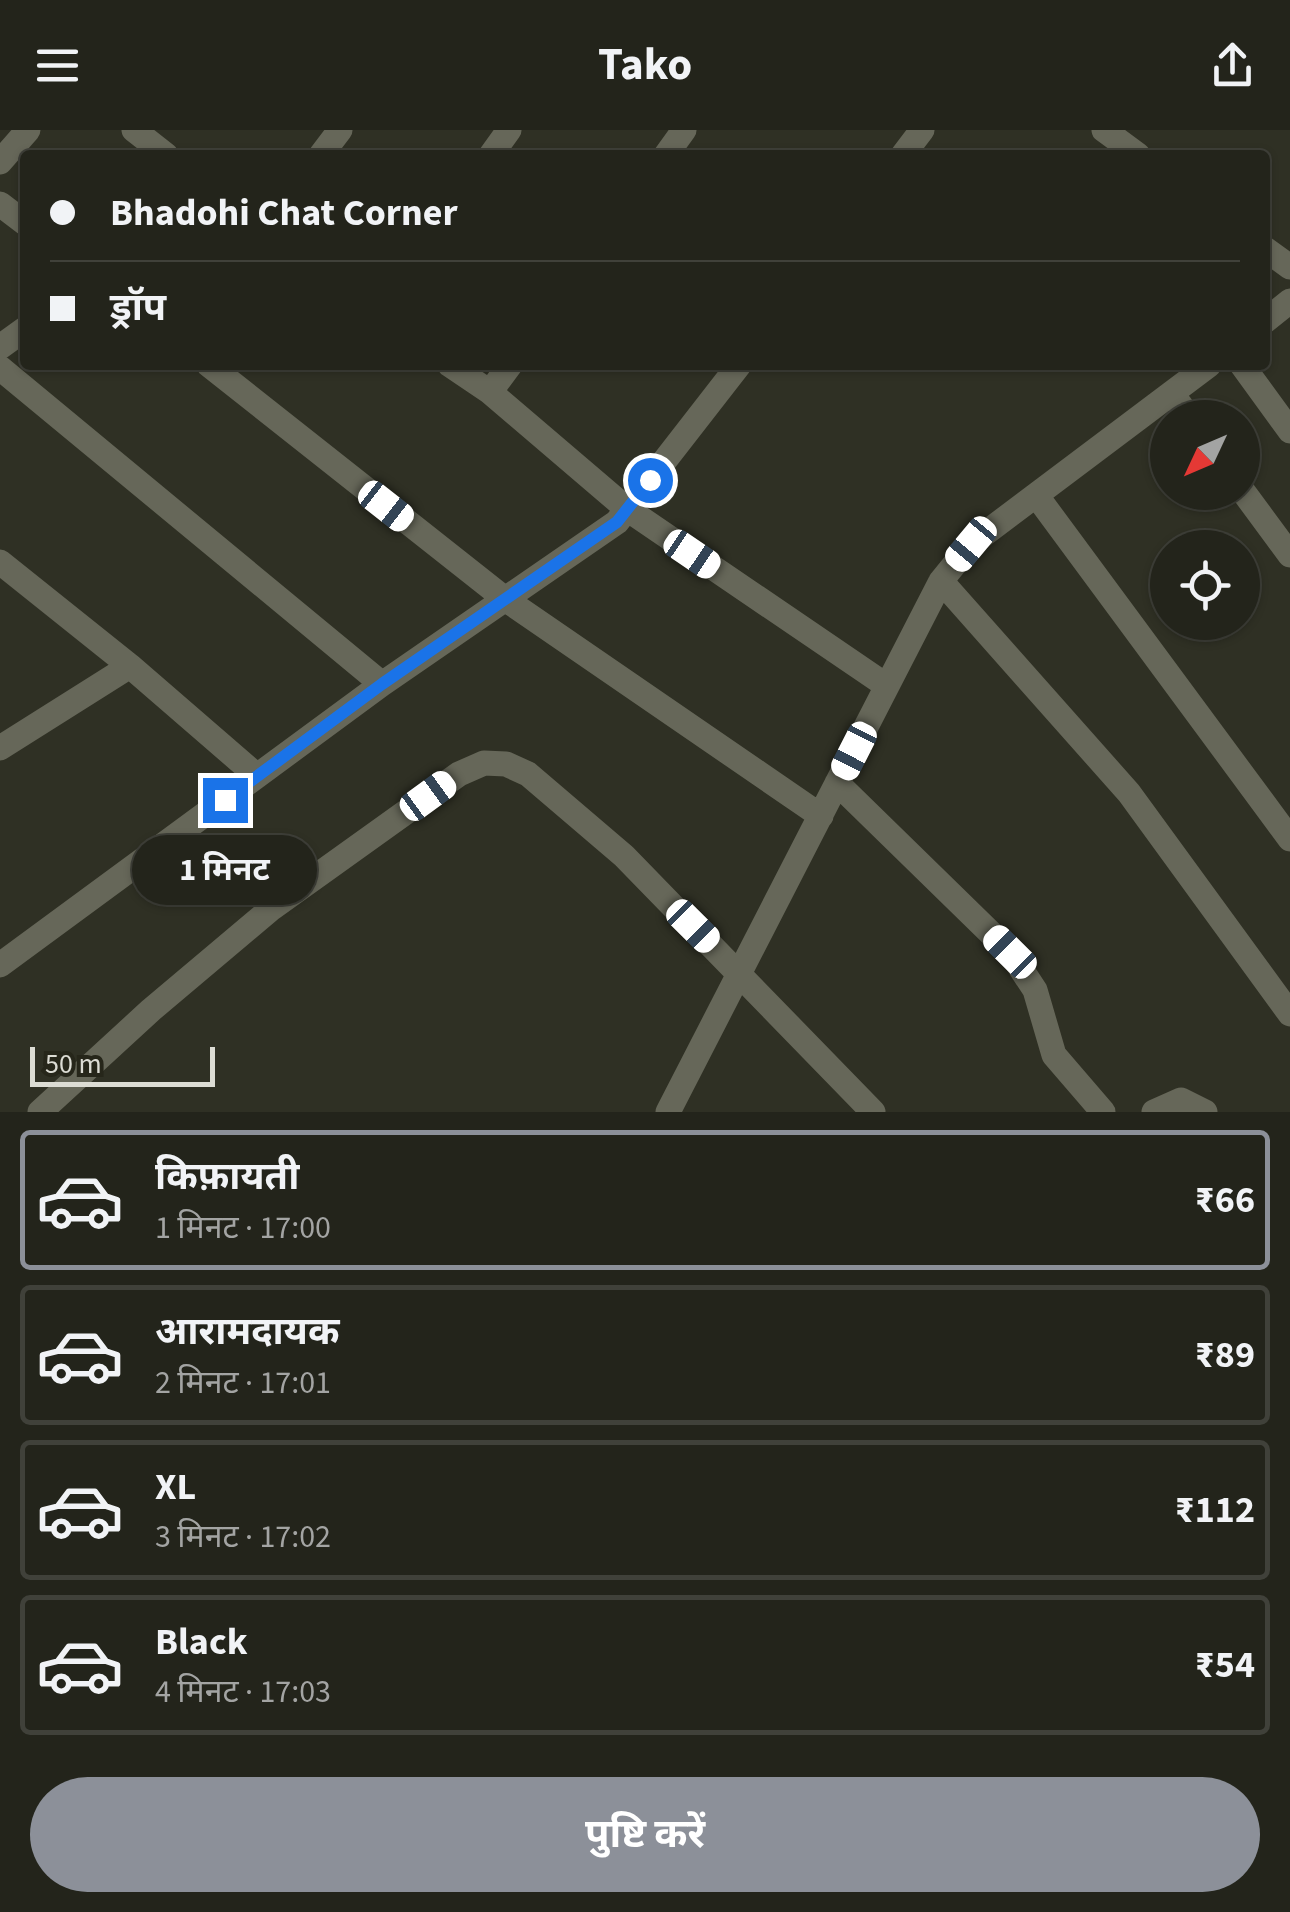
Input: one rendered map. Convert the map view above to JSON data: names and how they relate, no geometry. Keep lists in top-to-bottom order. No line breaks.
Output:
{"scale_bar":"50 m","north":"bottom left","page":{"header":"Tako","banner":["Bhadohi Chat Corner","ड्रॉप"],"bubble":"1 मिनट","scale":"50 m","list":[{"name":"किफ़ायती","note":"1 मिनट · 17:00","value":"₹66"},{"name":"आरामदायक","note":"2 मिनट · 17:01","value":"₹89"},{"name":"XL","note":"3 मिनट · 17:02","value":"₹112"},{"name":"Black","note":"4 मिनट · 17:03","value":"₹54"}],"buttons":"पुष्टि करें"}}
